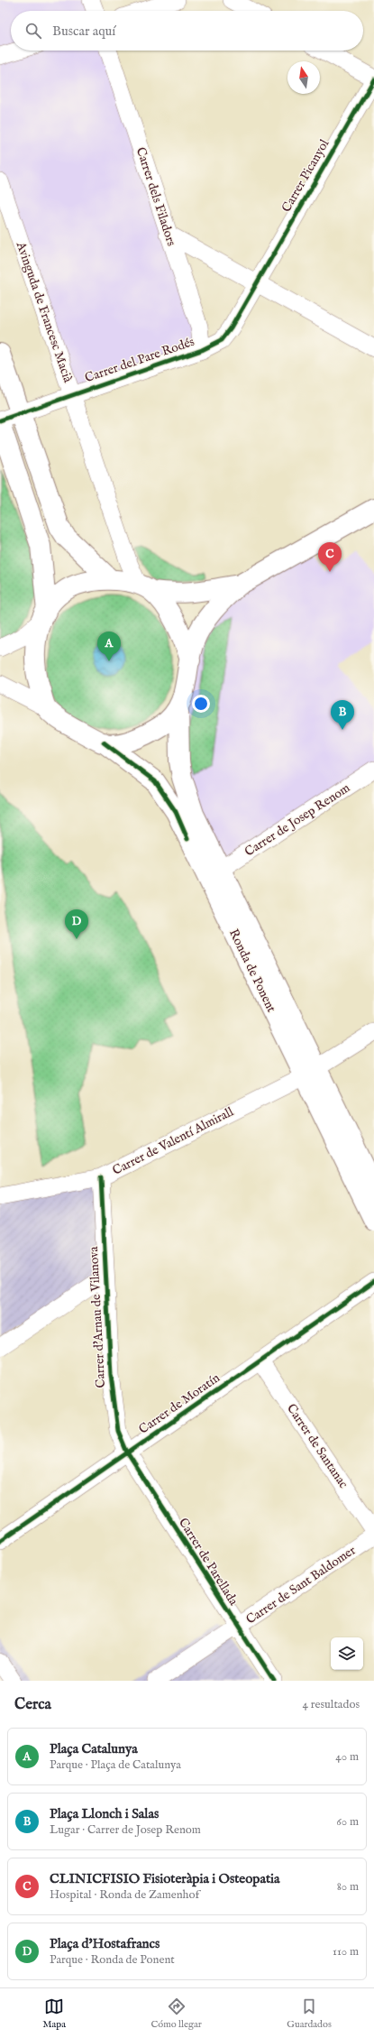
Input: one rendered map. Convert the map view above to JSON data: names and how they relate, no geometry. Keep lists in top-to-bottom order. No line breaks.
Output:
{"streets":{"main road":["Ronda de Ponent"],"street":["Carrer Picanyol","Carrer dels Filadors","Avinguda de Francesc Macià","Carrer del Pare Rodés","Carrer de Josep Renom","Carrer de Valentí Almirall","Carrer d'Arnau de Vilanova","Carrer de Moratín","Carrer de Santanac","Carrer de Parellada","Carrer de Sant Baldomer"]},"crossings":[["Carrer Picanyol","Carrer del Pare Rodés"],["Carrer dels Filadors","Carrer del Pare Rodés"],["Avinguda de Francesc Macià","Carrer del Pare Rodés"],["Carrer de Josep Renom","Ronda de Ponent"],["Ronda de Ponent","Carrer de Valentí Almirall"],["Carrer de Valentí Almirall","Carrer d'Arnau de Vilanova"],["Carrer d'Arnau de Vilanova","Carrer de Moratín"],["Carrer d'Arnau de Vilanova","Carrer de Parellada"],["Carrer de Moratín","Carrer de Santanac"],["Carrer de Moratín","Carrer de Parellada"],["Carrer de Parellada","Carrer de Sant Baldomer"]],"north":"top","page":{"search":"Buscar aquí","pins":["C","A","B","D"],"heading":["Cerca","4 resultados"],"list":[{"mark":"A","name":"Plaça Catalunya","note":"Parque · Plaça de Catalunya","value":"40 m"},{"mark":"B","name":"Plaça Llonch i Salas","note":"Lugar · Carrer de Josep Renom","value":"60 m"},{"mark":"C","name":"CLINICFISIO Fisioteràpia i Osteopatia","note":"Hospital · Ronda de Zamenhof","value":"80 m"},{"mark":"D","name":"Plaça d'Hostafrancs","note":"Parque · Ronda de Ponent","value":"110 m"}],"nav":["Mapa","Cómo llegar","Guardados"]}}
